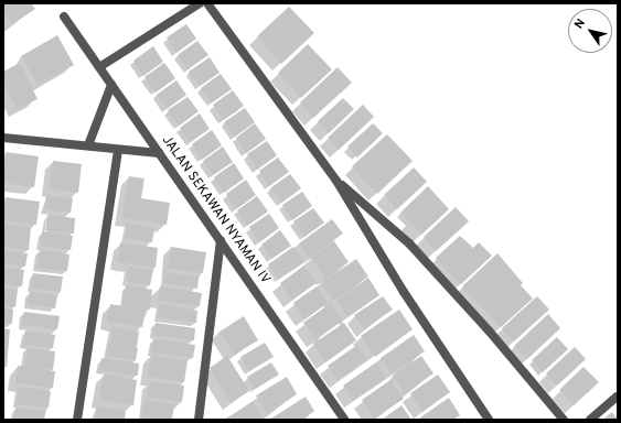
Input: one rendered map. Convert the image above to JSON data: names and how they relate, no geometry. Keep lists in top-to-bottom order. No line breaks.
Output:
{"streets":{"street":["JALAN SEKAWAN NYAMAN IV"]},"north":"top left"}
